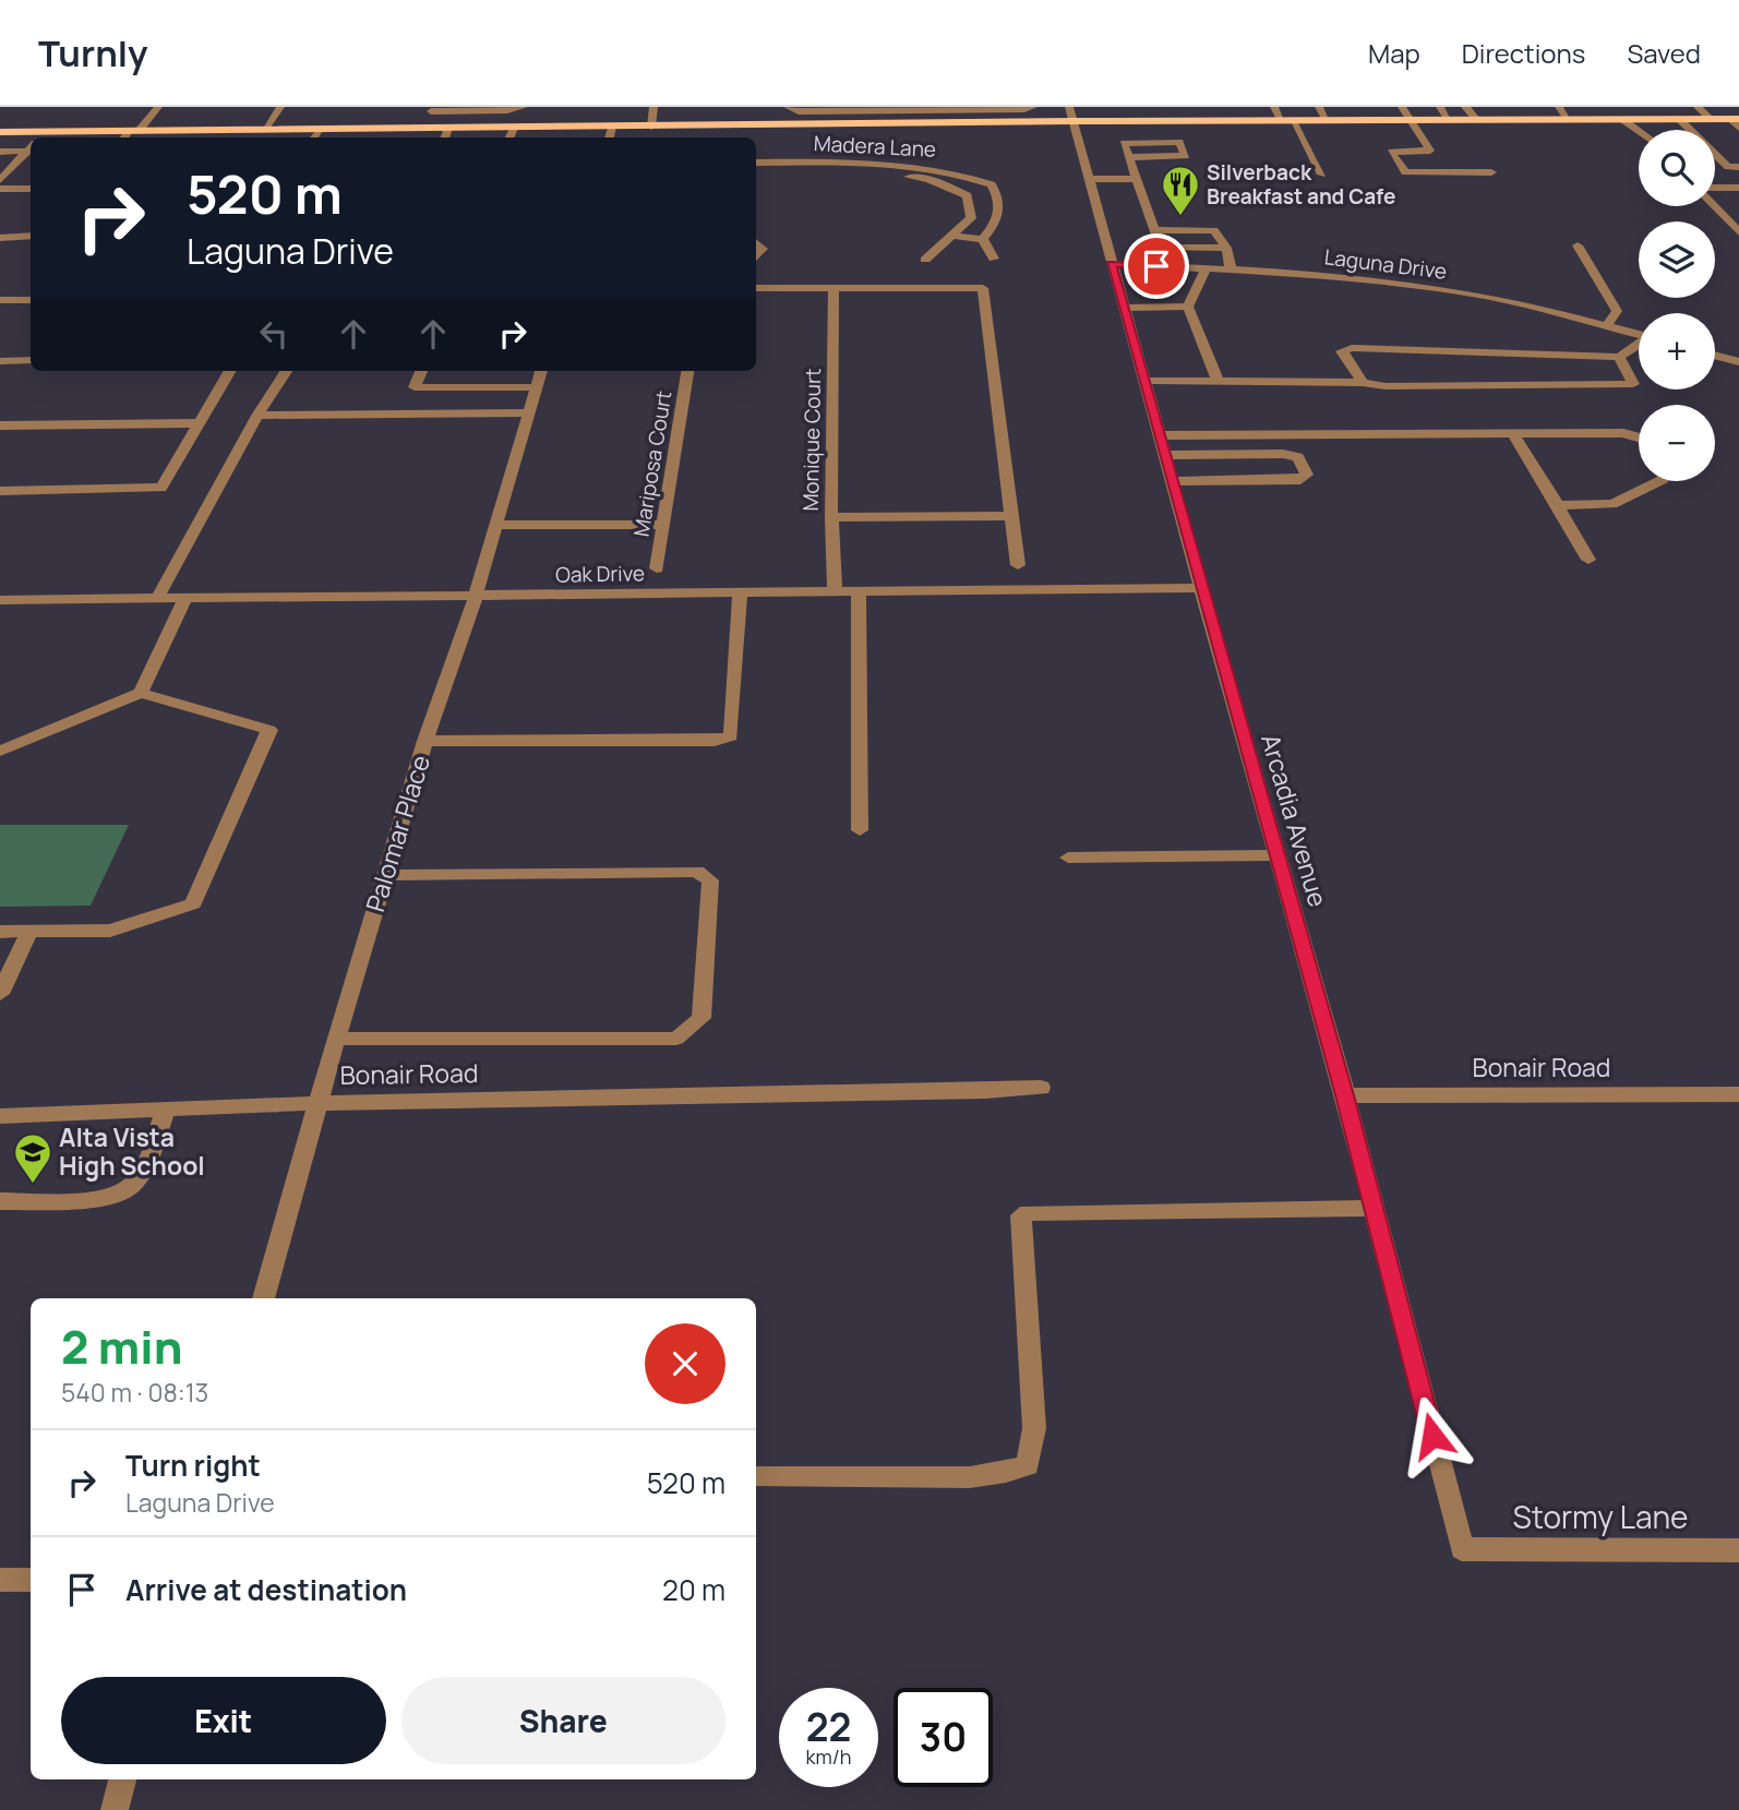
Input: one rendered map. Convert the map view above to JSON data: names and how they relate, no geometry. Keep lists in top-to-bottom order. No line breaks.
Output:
{"streets":{"street":["Madera Lane","Laguna Drive","Monique Court","Mariposa Court","Oak Drive","Arcadia Avenue","Palomar Place","Bonair Road","Stormy Lane"]},"crossings":[["Laguna Drive","Arcadia Avenue"],["Monique Court","Oak Drive"],["Oak Drive","Arcadia Avenue"],["Oak Drive","Palomar Place"],["Arcadia Avenue","Bonair Road"],["Arcadia Avenue","Stormy Lane"],["Palomar Place","Bonair Road"]],"places":{"restaurant":["Silverback Breakfast and Cafe"],"school or university":["Alta Vista High School"]},"page":{"header":"Turnly","nav":["Map","Directions","Saved"],"map_buttons":["+","−"],"turn":["520 m","Laguna Drive"],"heading":["2 min","540 m · 08:13"],"list":[{"name":"Turn right","note":"Laguna Drive","value":"520 m"},{"name":"Arrive at destination","value":"20 m"}],"buttons":["Exit","Share"],"speed":"22 km/h","limit":"30"}}
